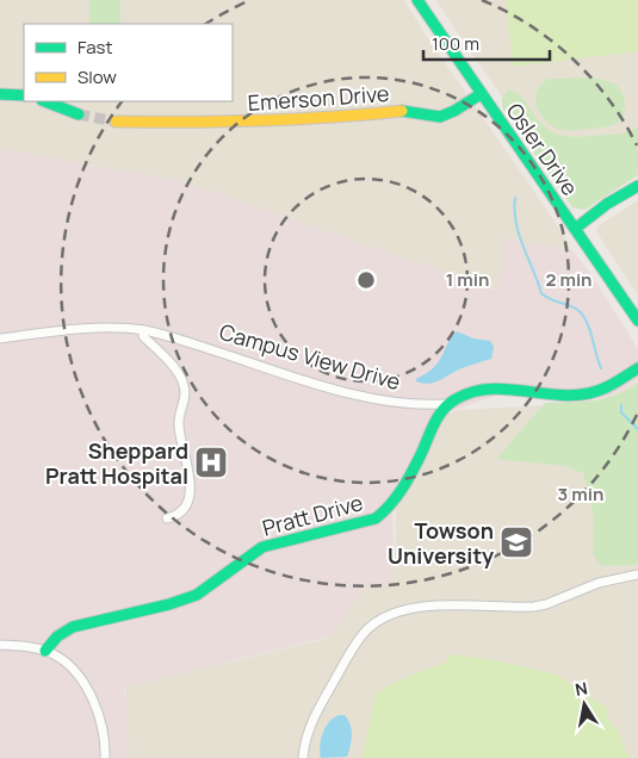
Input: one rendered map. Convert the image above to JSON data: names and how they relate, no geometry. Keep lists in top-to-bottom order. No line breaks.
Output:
{"streets":{"street":["Emerson Drive","Osler Drive","Campus View Drive","Pratt Drive"]},"crossings":[["Emerson Drive","Osler Drive"],["Campus View Drive","Pratt Drive"]],"places":{"hospital":["Sheppard Pratt Hospital"],"school or university":["Towson University"]},"legend":["Fast","Slow"],"scale_bar":"100 m","north":"top","rings":["1 min","2 min","3 min"]}
